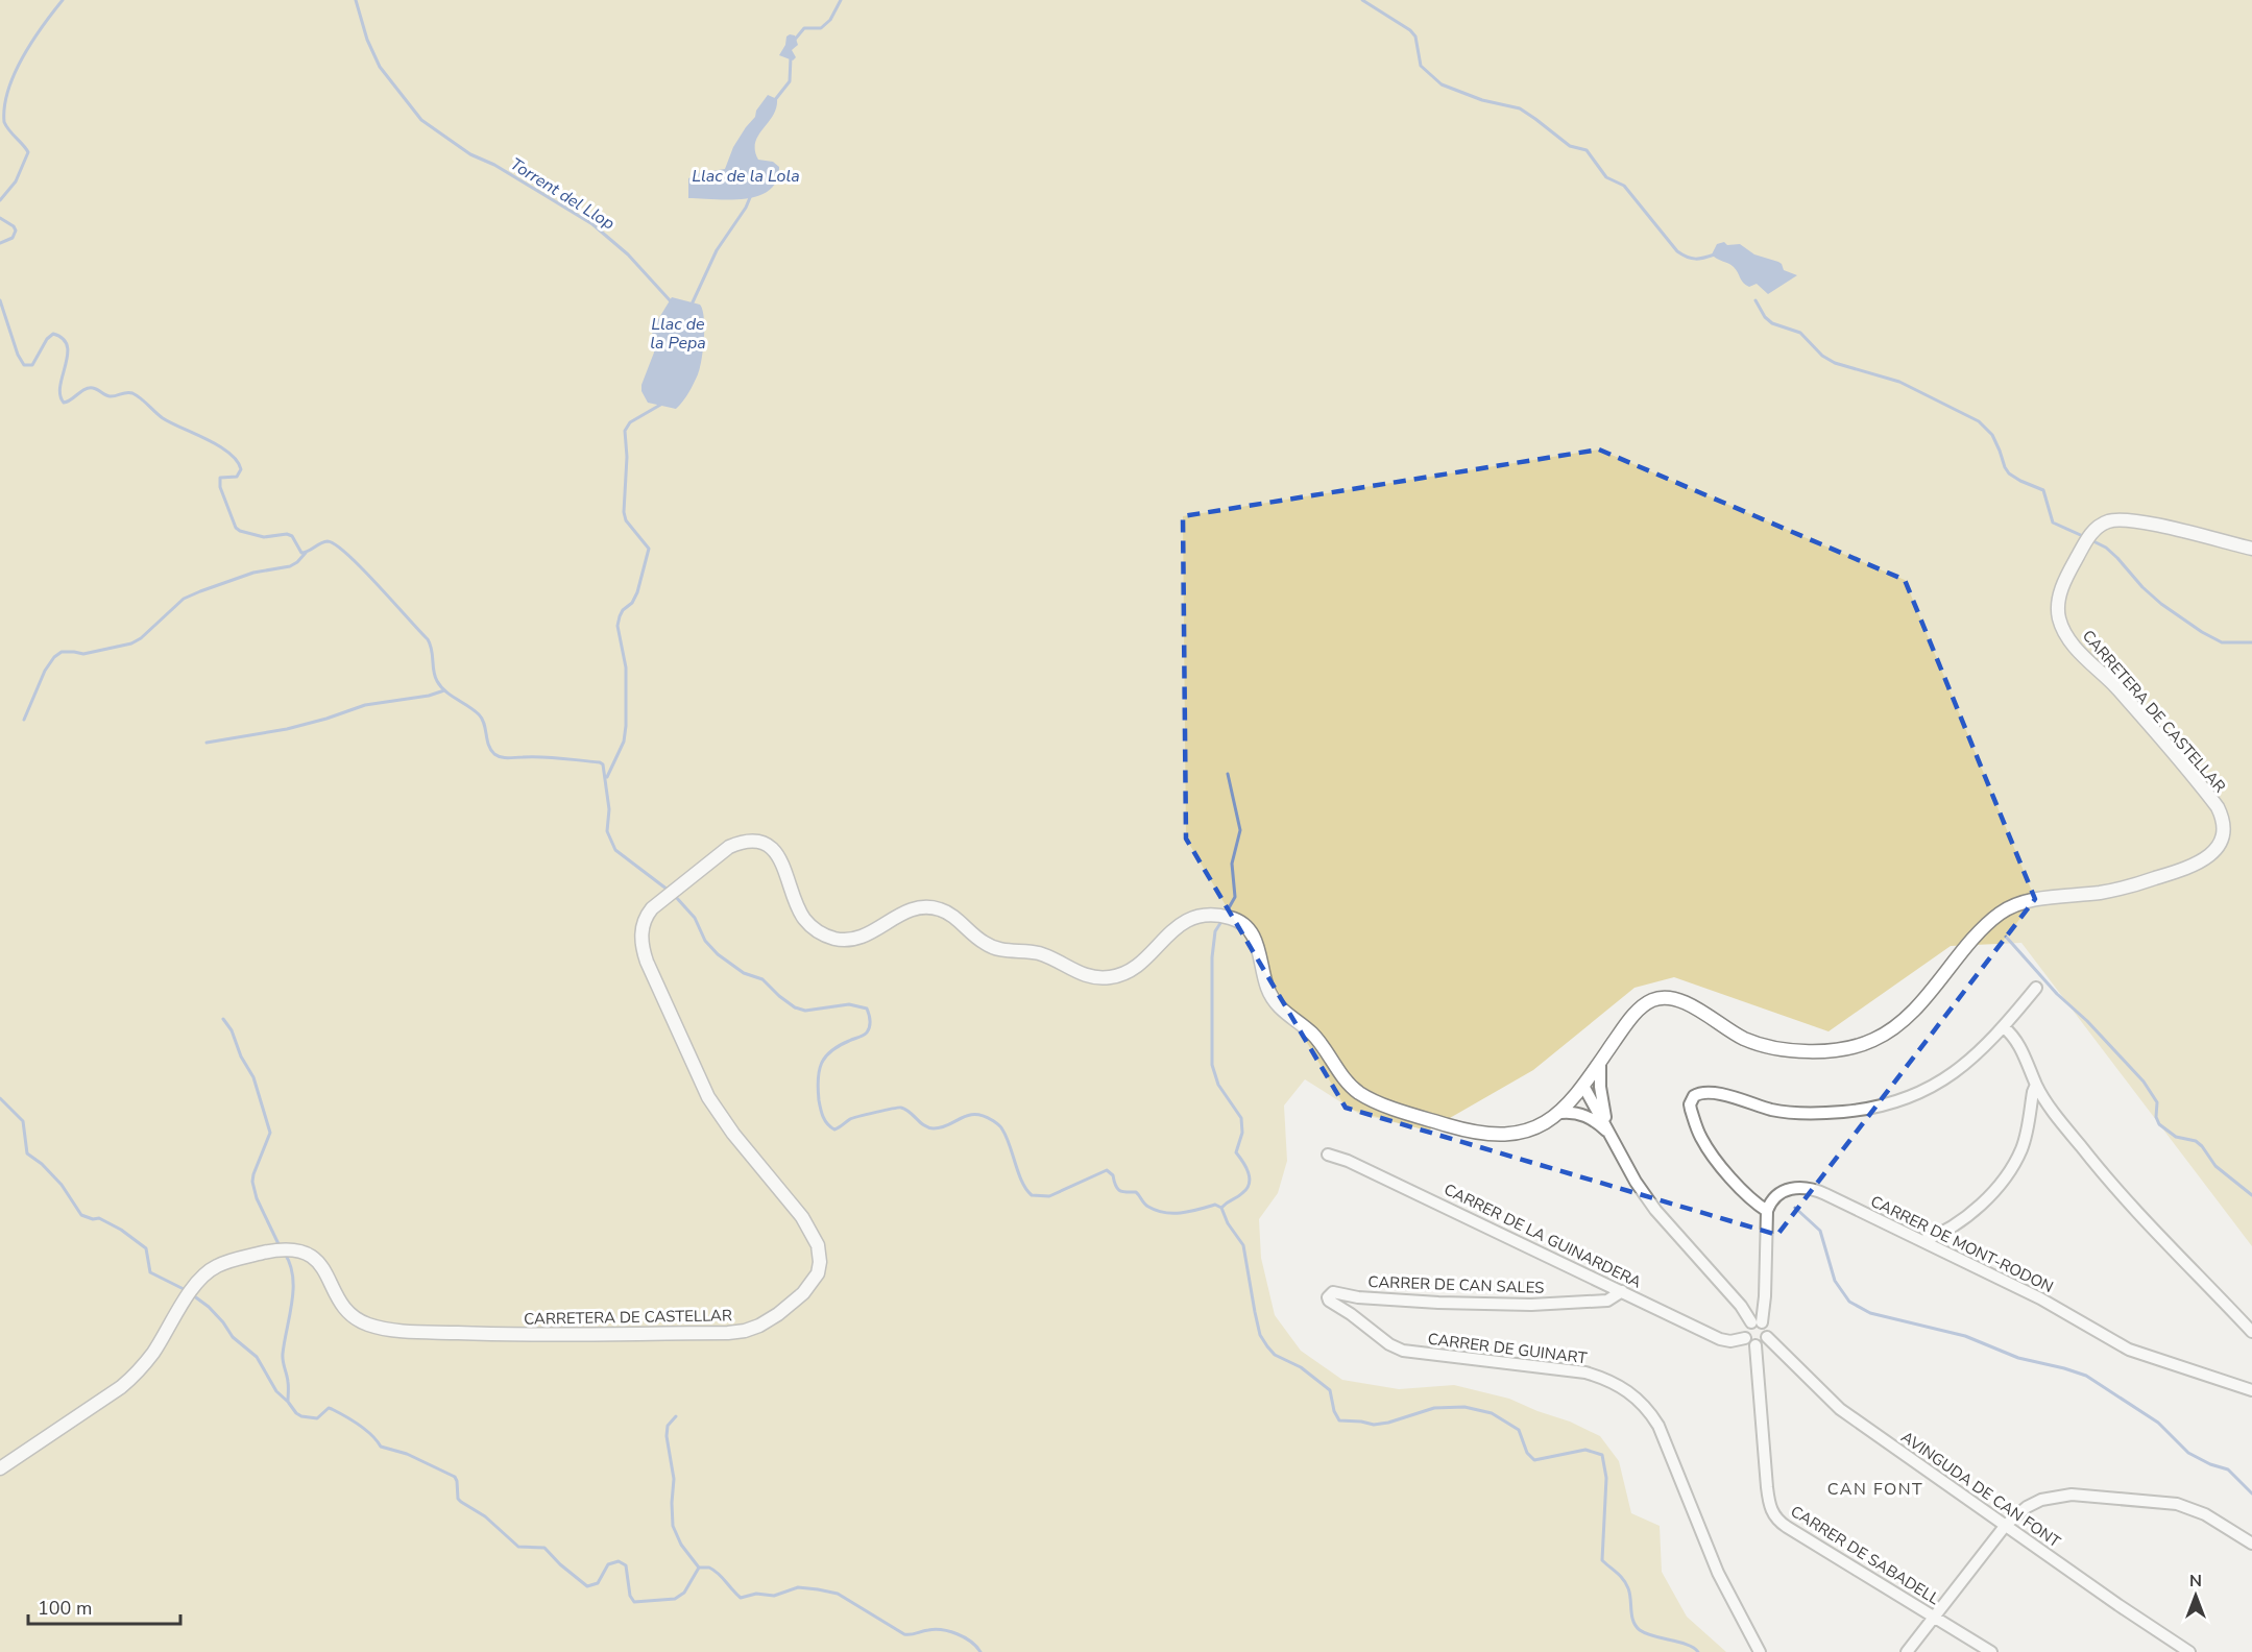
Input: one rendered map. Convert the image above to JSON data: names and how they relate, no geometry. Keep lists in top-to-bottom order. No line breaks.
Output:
{"streets":{"street":["CARRETERA DE CASTELLAR","CARRER DE LA GUINARDERA","CARRER DE MONT-RODON","CARRER DE CAN SALES","CARRER DE GUINART","AVINGUDA DE CAN FONT","CARRER DE SABADELL"]},"crossings":[["CARRER DE LA GUINARDERA","CARRER DE CAN SALES"],["CARRER DE LA GUINARDERA","AVINGUDA DE CAN FONT"],["CARRER DE LA GUINARDERA","CARRER DE SABADELL"],["CARRER DE CAN SALES","CARRER DE GUINART"],["AVINGUDA DE CAN FONT","CARRER DE SABADELL"]],"districts":["CAN FONT"],"water":["Llac de la Lola","Torrent del Llop","Llac de la Pepa"],"scale_bar":"100 m","north":"top"}
